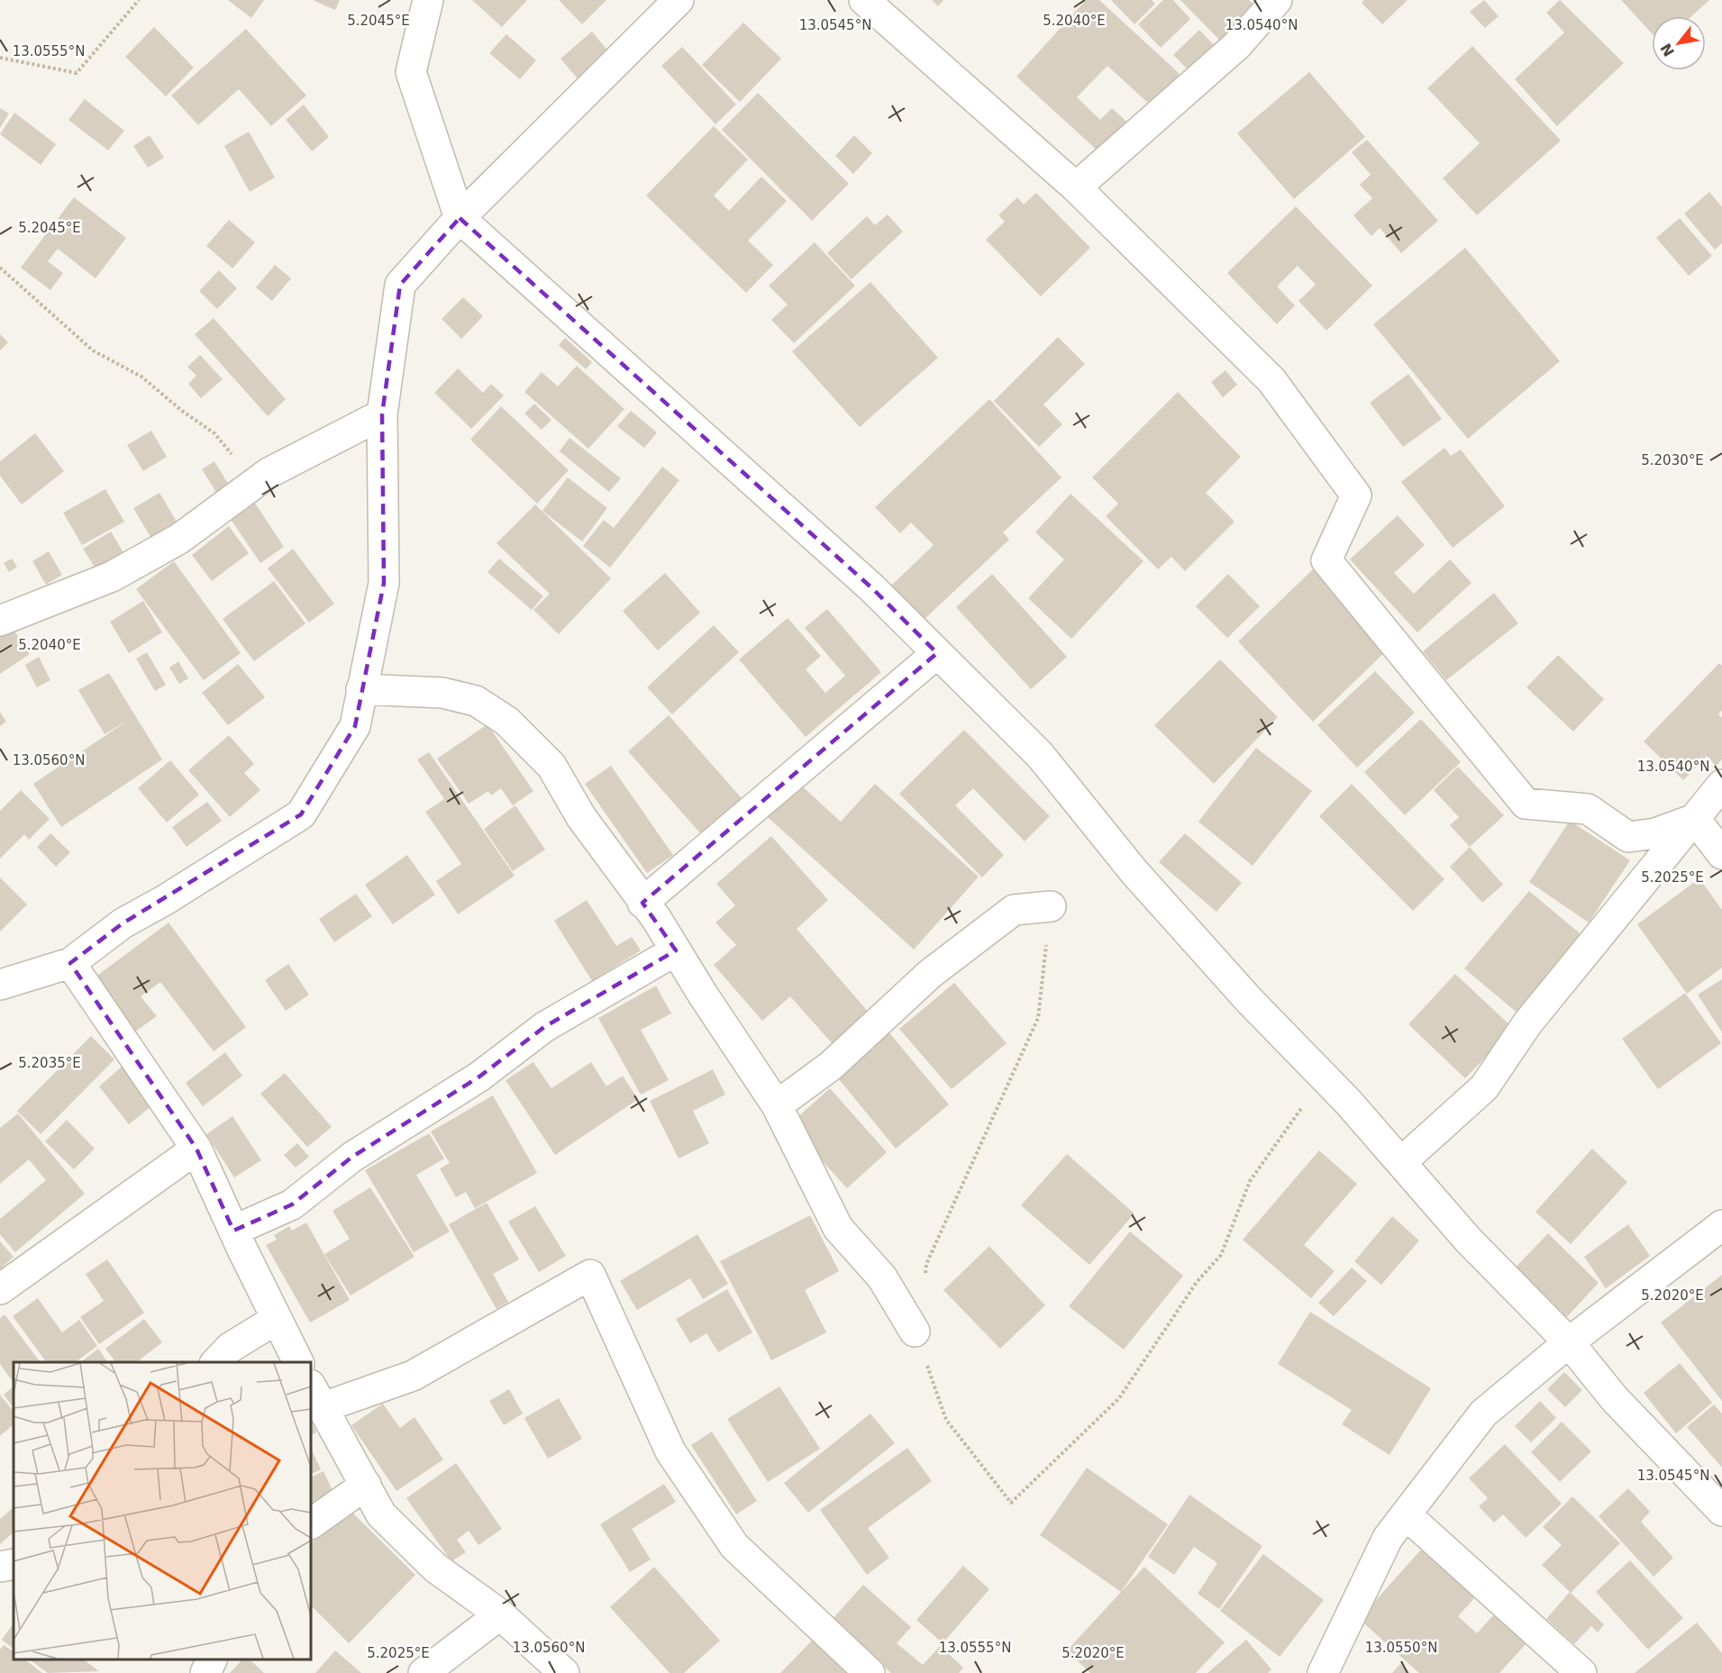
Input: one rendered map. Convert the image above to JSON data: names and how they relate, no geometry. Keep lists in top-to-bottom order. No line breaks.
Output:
{"north":"bottom left","coordinates":["5.2045°E","5.2040°E","13.0545°N","13.0540°N","13.0555°N","5.2030°E","13.0560°N","5.2025°E","5.2035°E","5.2020°E","13.0550°N"]}
